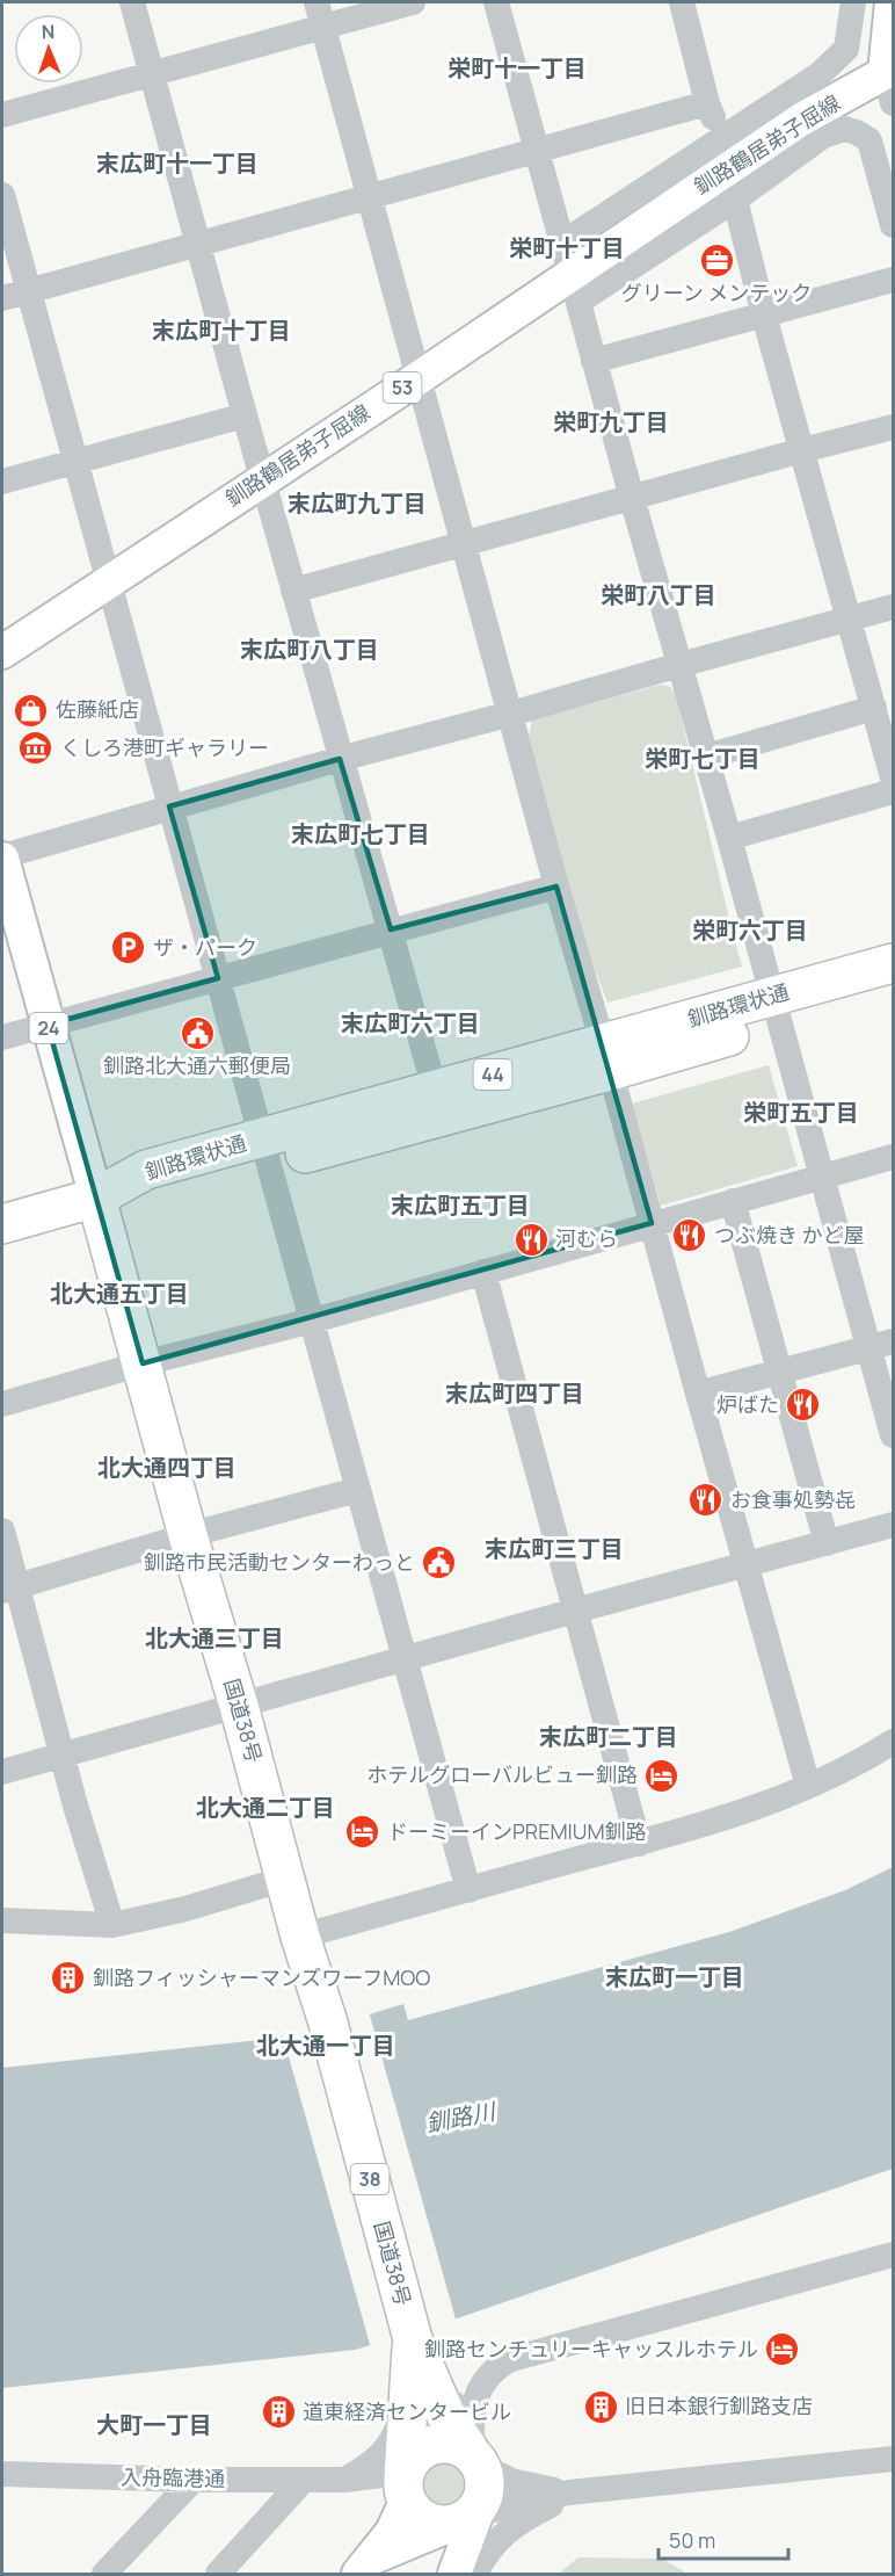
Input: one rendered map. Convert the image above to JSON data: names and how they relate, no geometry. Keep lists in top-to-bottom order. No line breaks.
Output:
{"streets":{"highway":["釧路環状通","44","国道38号","38"],"main road":["釧路鶴居弟子屈線","53","24"],"street":["入舟臨港通"]},"crossings":[["釧路環状通","24"],["釧路環状通","国道38号"],["24","国道38号"],["国道38号","入舟臨港通"]],"districts":["栄町十一丁目","末広町十一丁目","栄町十丁目","末広町十丁目","栄町九丁目","末広町九丁目","栄町八丁目","末広町八丁目","栄町七丁目","末広町七丁目","栄町六丁目","末広町六丁目","栄町五丁目","末広町五丁目","北大通五丁目","末広町四丁目","北大通四丁目","末広町三丁目","北大通三丁目","末広町二丁目","北大通二丁目","末広町一丁目","北大通一丁目","大町一丁目"],"water":["釧路川"],"places":{"office":["グリーン メンテック"],"shop":["佐藤紙店"],"museum":["くしろ港町ギャラリー"],"parking":["ザ・パーク"],"public building":["釧路北大通六郵便局","釧路市民活動センターわっと"],"restaurant":["つぶ焼き かど屋","河むら","炉ばた","お食事処勢㐂"],"hotel":["ホテルグローバルビュー釧路","ドーミーインPREMIUM釧路","釧路センチュリーキャッスルホテル"],"building":["釧路フィッシャーマンズワーフMOO","旧日本銀行釧路支店","道東経済センタービル"]},"scale_bar":"50 m","north":"top"}
